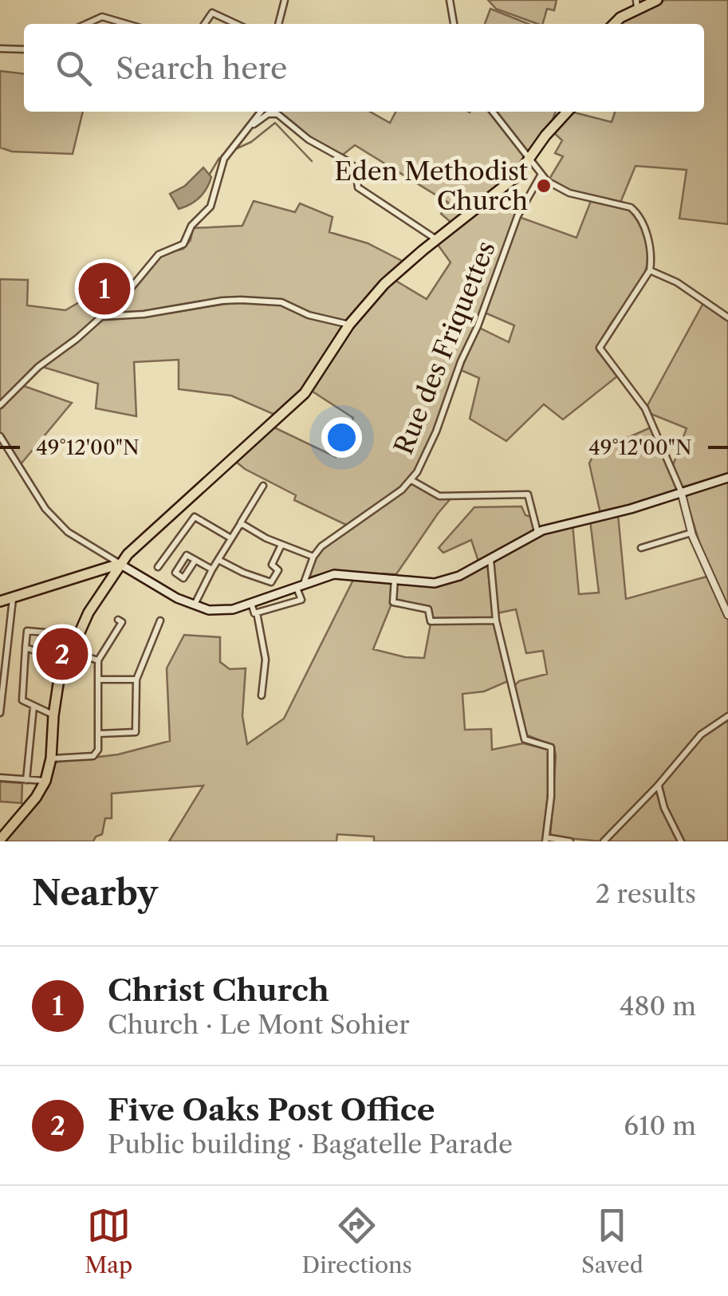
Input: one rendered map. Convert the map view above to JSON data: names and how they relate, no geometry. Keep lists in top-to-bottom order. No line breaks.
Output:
{"streets":{"street":["Rue des Friquettes"]},"places":["Eden Methodist Church"],"page":{"search":"Search here","pins":["1","2"],"heading":["Nearby","2 results"],"list":[{"mark":"1","name":"Christ Church","note":"Church · Le Mont Sohier","value":"480 m"},{"mark":"2","name":"Five Oaks Post Office","note":"Public building · Bagatelle Parade","value":"610 m"}],"nav":["Map","Directions","Saved"]},"coordinates":["49°12'00\"N"]}
